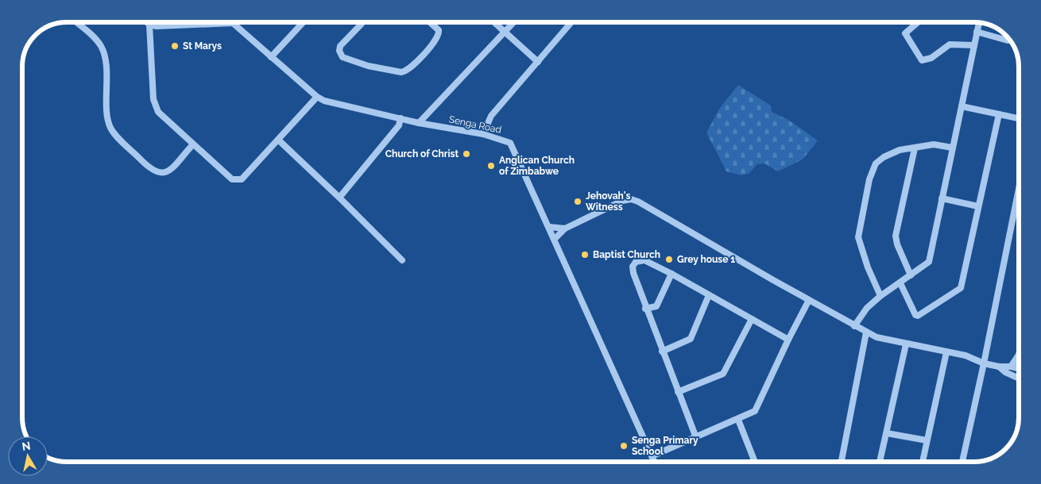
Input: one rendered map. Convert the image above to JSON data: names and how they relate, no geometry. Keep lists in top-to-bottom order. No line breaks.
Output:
{"streets":{"street":["Senga Road"]},"places":["St Marys","Church of Christ","Anglican Church of Zimbabwe","Jehovah's Witness","Baptist Church","Grey house 1","Senga Primary School"],"north":"top"}
